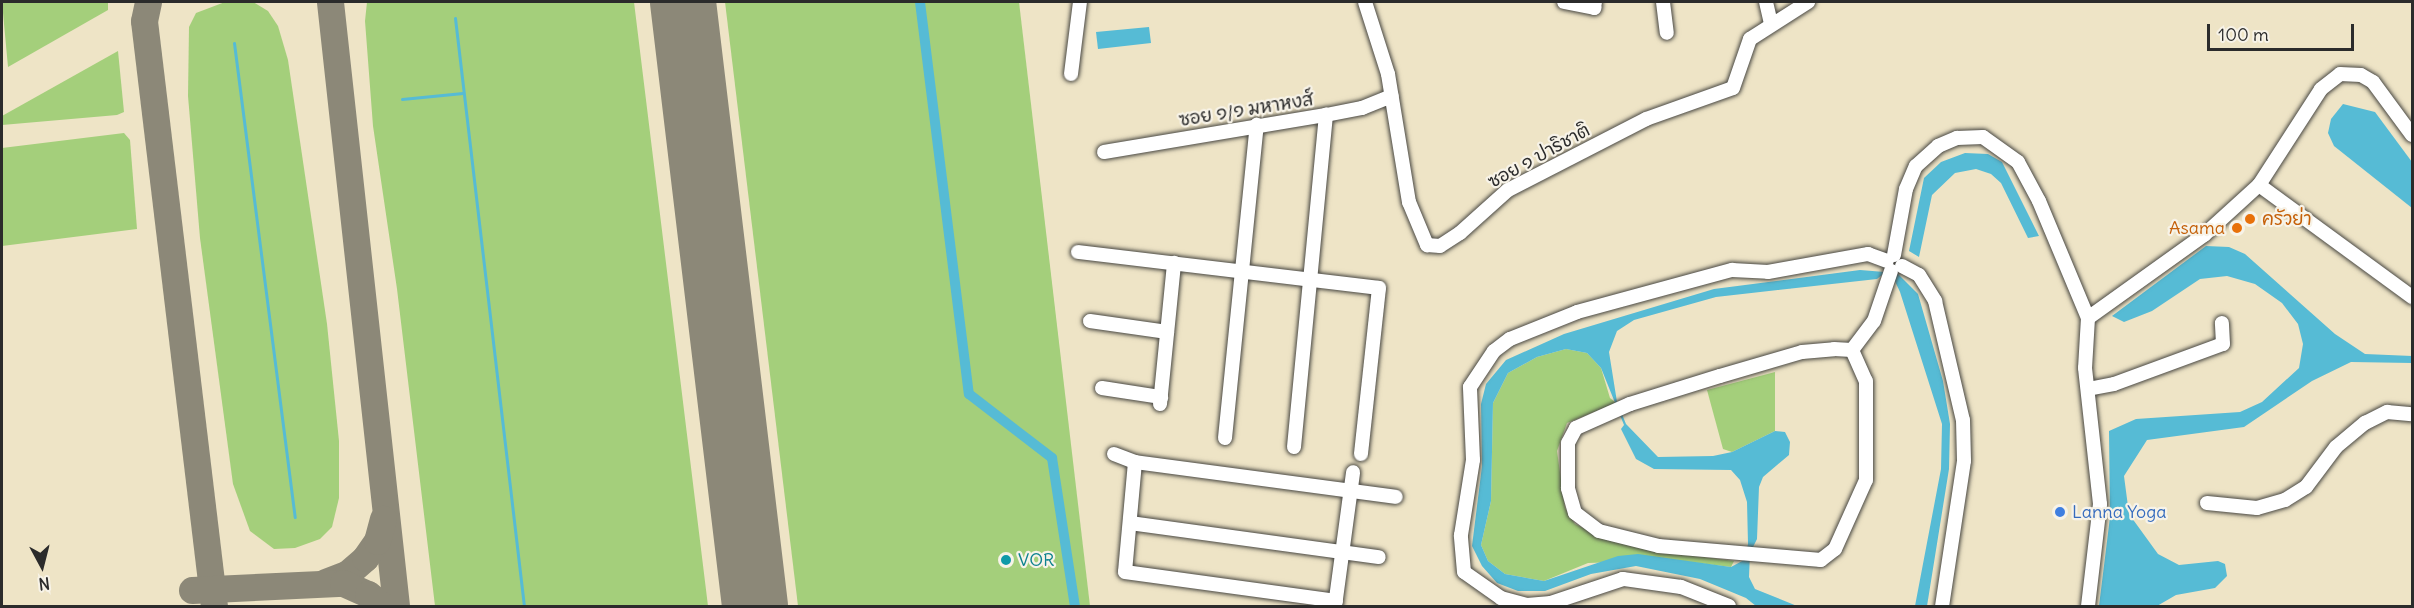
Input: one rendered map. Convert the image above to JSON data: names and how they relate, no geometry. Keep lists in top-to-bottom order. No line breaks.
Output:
{"streets":{"street":["ซอย ๑/๑ มหาหงส์","ซอย ๑ ปาริชาติ"]},"crossings":[["ซอย ๑/๑ มหาหงส์","ซอย ๑ ปาริชาติ"]],"places":["ครัวย่า","Asama","Lanna Yoga","VOR"],"scale_bar":"100 m","north":"bottom"}
